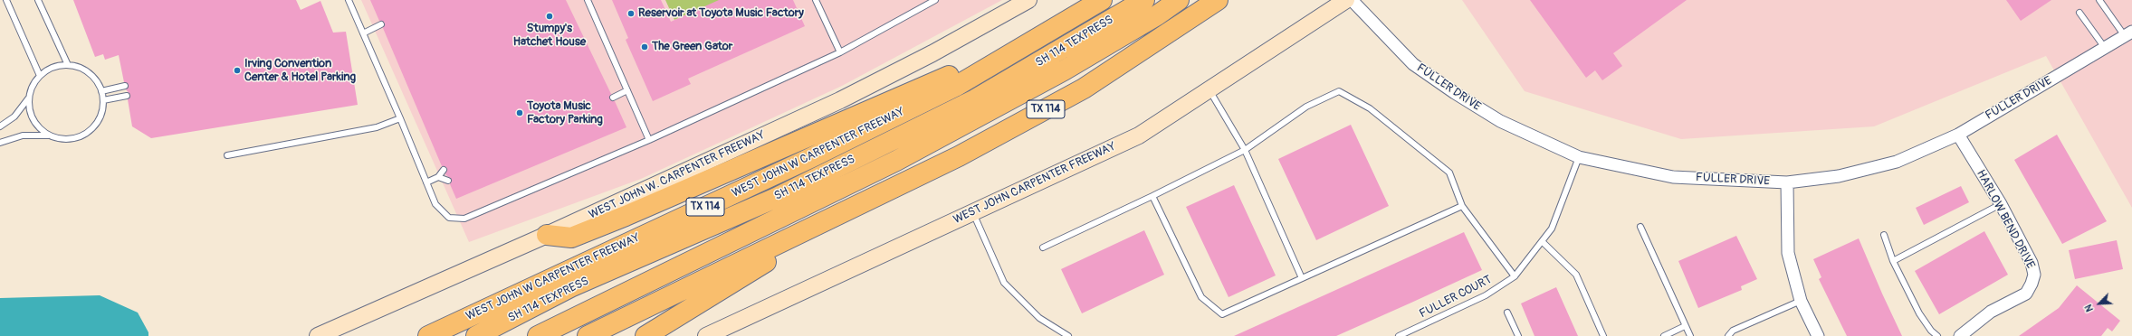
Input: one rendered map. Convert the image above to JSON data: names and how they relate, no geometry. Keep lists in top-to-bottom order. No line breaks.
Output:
{"streets":{"highway":["SH 114 TEXPRESS","TX 114","WEST JOHN W CARPENTER FREEWAY"],"main road":["WEST JOHN W. CARPENTER FREEWAY","WEST JOHN CARPENTER FREEWAY"],"street":["FULLER DRIVE","HARLOW BEND DRIVE"],"lane":["FULLER COURT"]},"crossings":[["FULLER DRIVE","HARLOW BEND DRIVE"],["FULLER DRIVE","FULLER COURT"]],"places":["Reservoir at Toyota Music Factory","Stumpy's Hatchet House","The Green Gator","Irving Convention Center & Hotel Parking","Toyota Music Factory Parking"],"north":"bottom left"}
